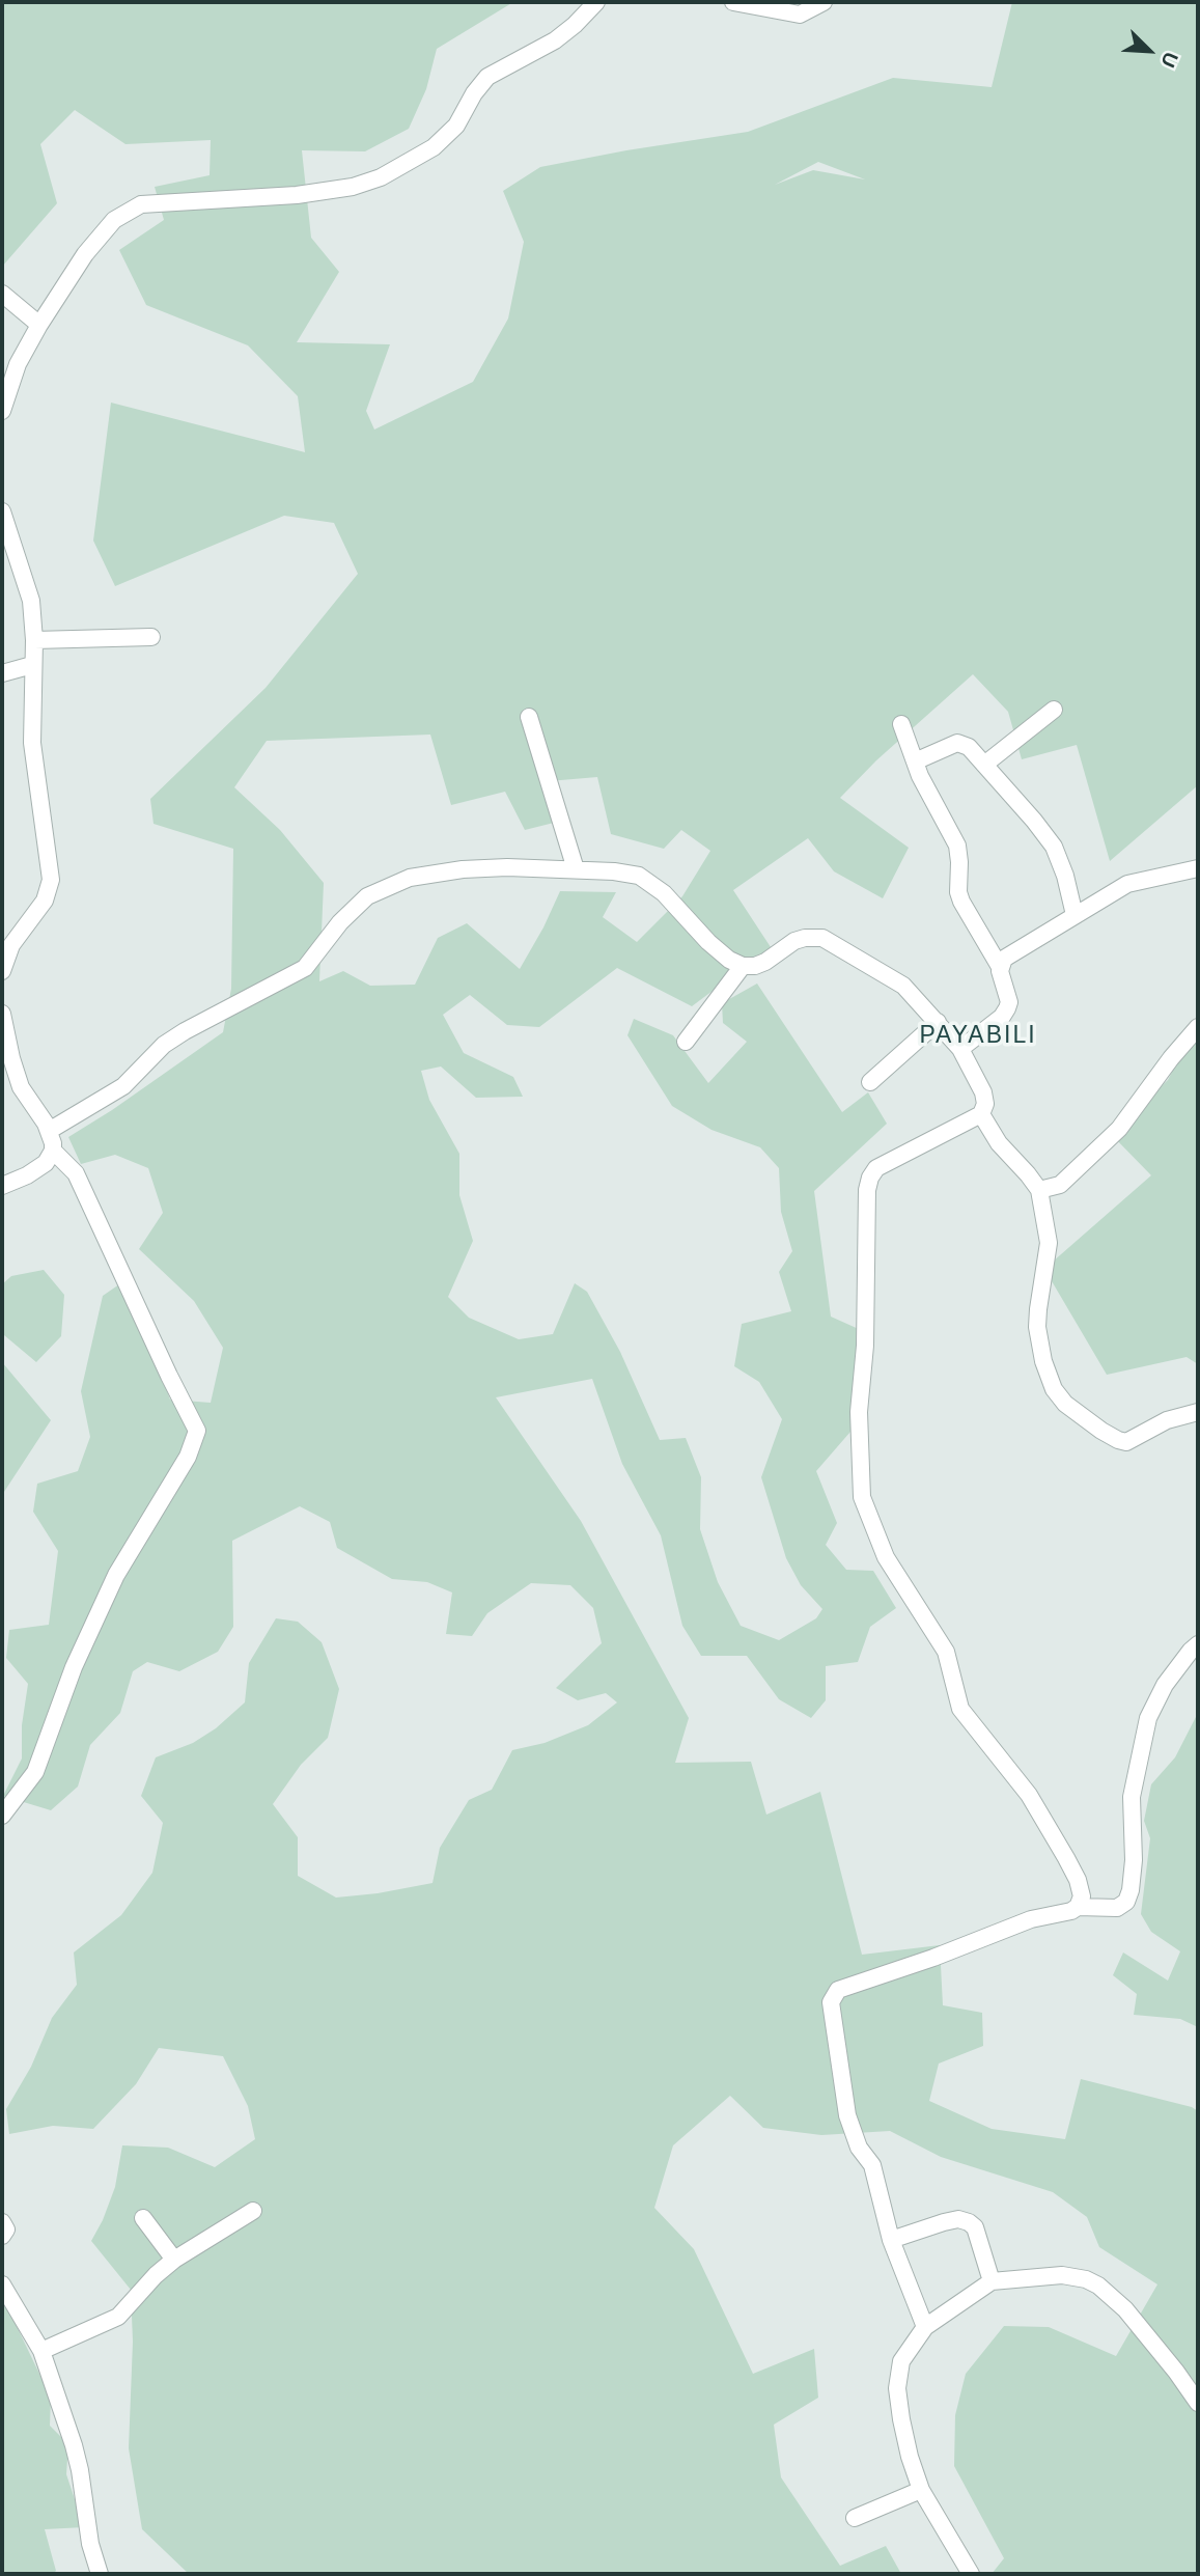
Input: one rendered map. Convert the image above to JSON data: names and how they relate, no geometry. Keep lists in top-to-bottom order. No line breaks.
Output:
{"districts":["PAYABILI"],"north":"bottom right"}
